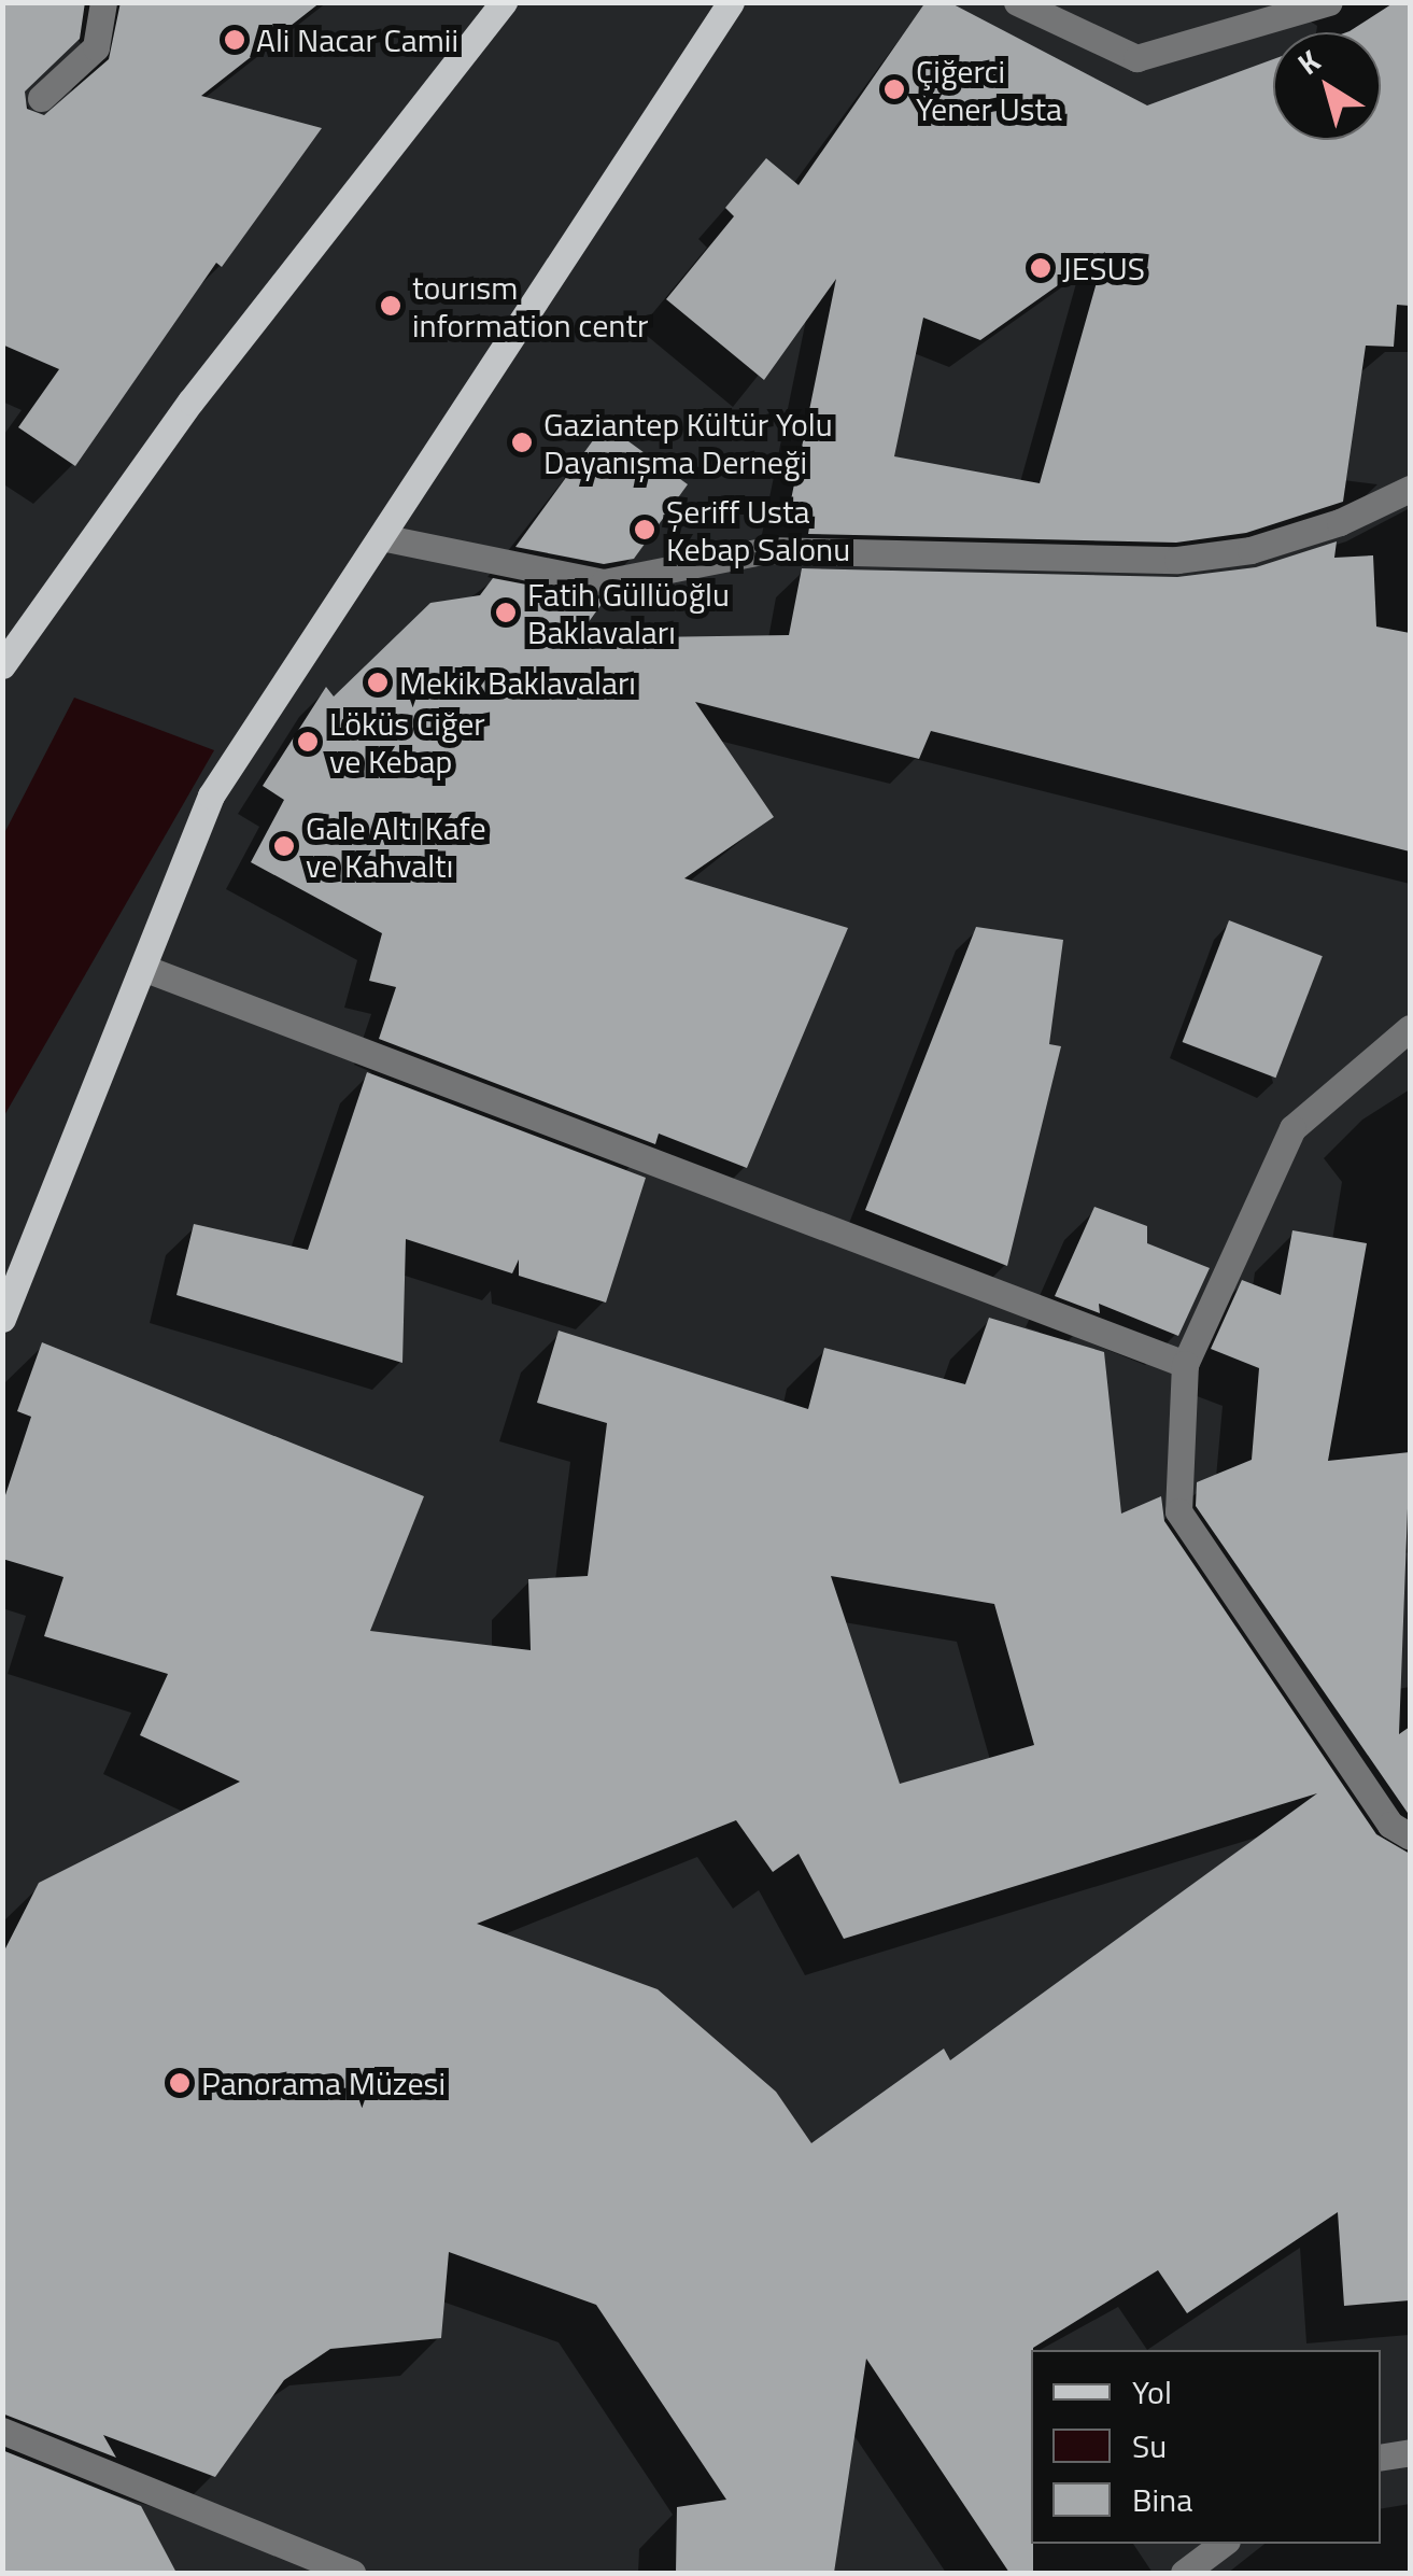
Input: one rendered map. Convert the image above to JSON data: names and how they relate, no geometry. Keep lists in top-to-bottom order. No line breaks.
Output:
{"places":["Ali Nacar Camii","Çiğerci Yener Usta","JESUS","tourısm information centr","Gaziantep Kültür Yolu Dayanışma Derneği","Şeriff Usta Kebap Salonu","Fatih Güllüoğlu Baklavaları","Mekik Baklavaları","Löküs Ciğer ve Kebap","Gale Altı Kafe ve Kahvaltı","Panorama Müzesi"],"legend":["Yol","Su","Bina"],"north":"top left"}
